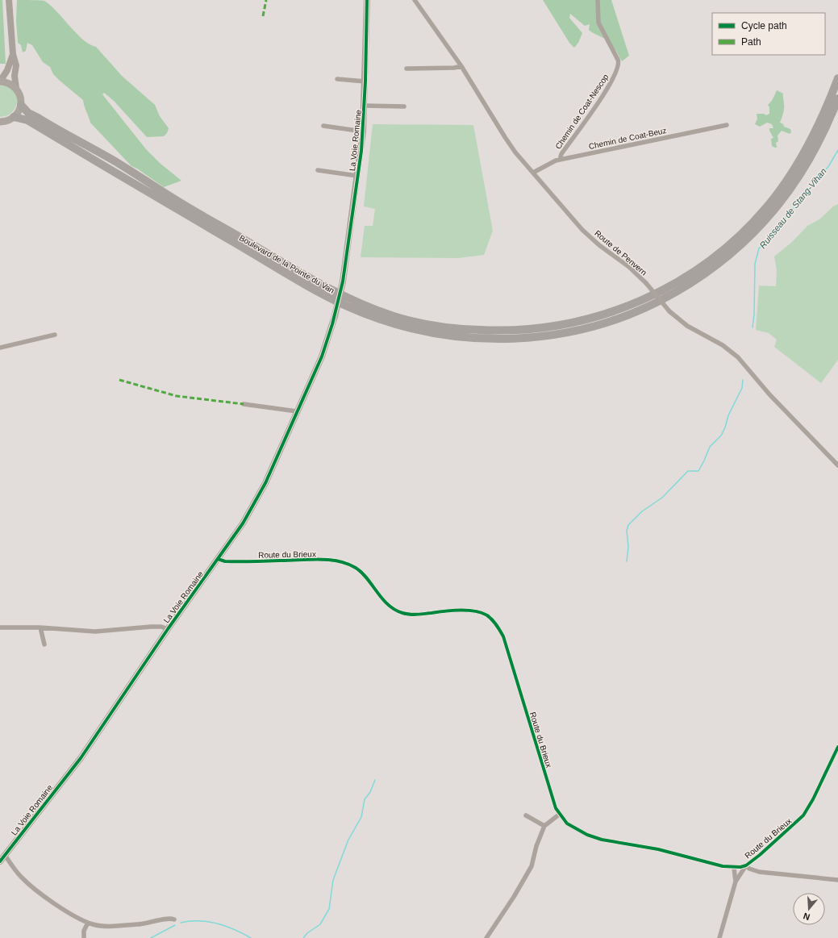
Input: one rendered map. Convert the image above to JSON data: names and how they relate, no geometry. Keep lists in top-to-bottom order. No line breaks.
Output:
{"streets":{"highway":["Boulevard de la Pointe du Van"],"street":["Chemin de Coat-Nescop","Chemin de Coat-Beuz","La Voie Romaine","Route de Penvern","Route du Brieux"]},"crossings":[["Chemin de Coat-Nescop","Chemin de Coat-Beuz"],["Chemin de Coat-Beuz","Route de Penvern"],["La Voie Romaine","Route du Brieux"]],"water":["Ruisseau de Stang-Vihan"],"legend":["Cycle path","Path"],"north":"bottom"}
